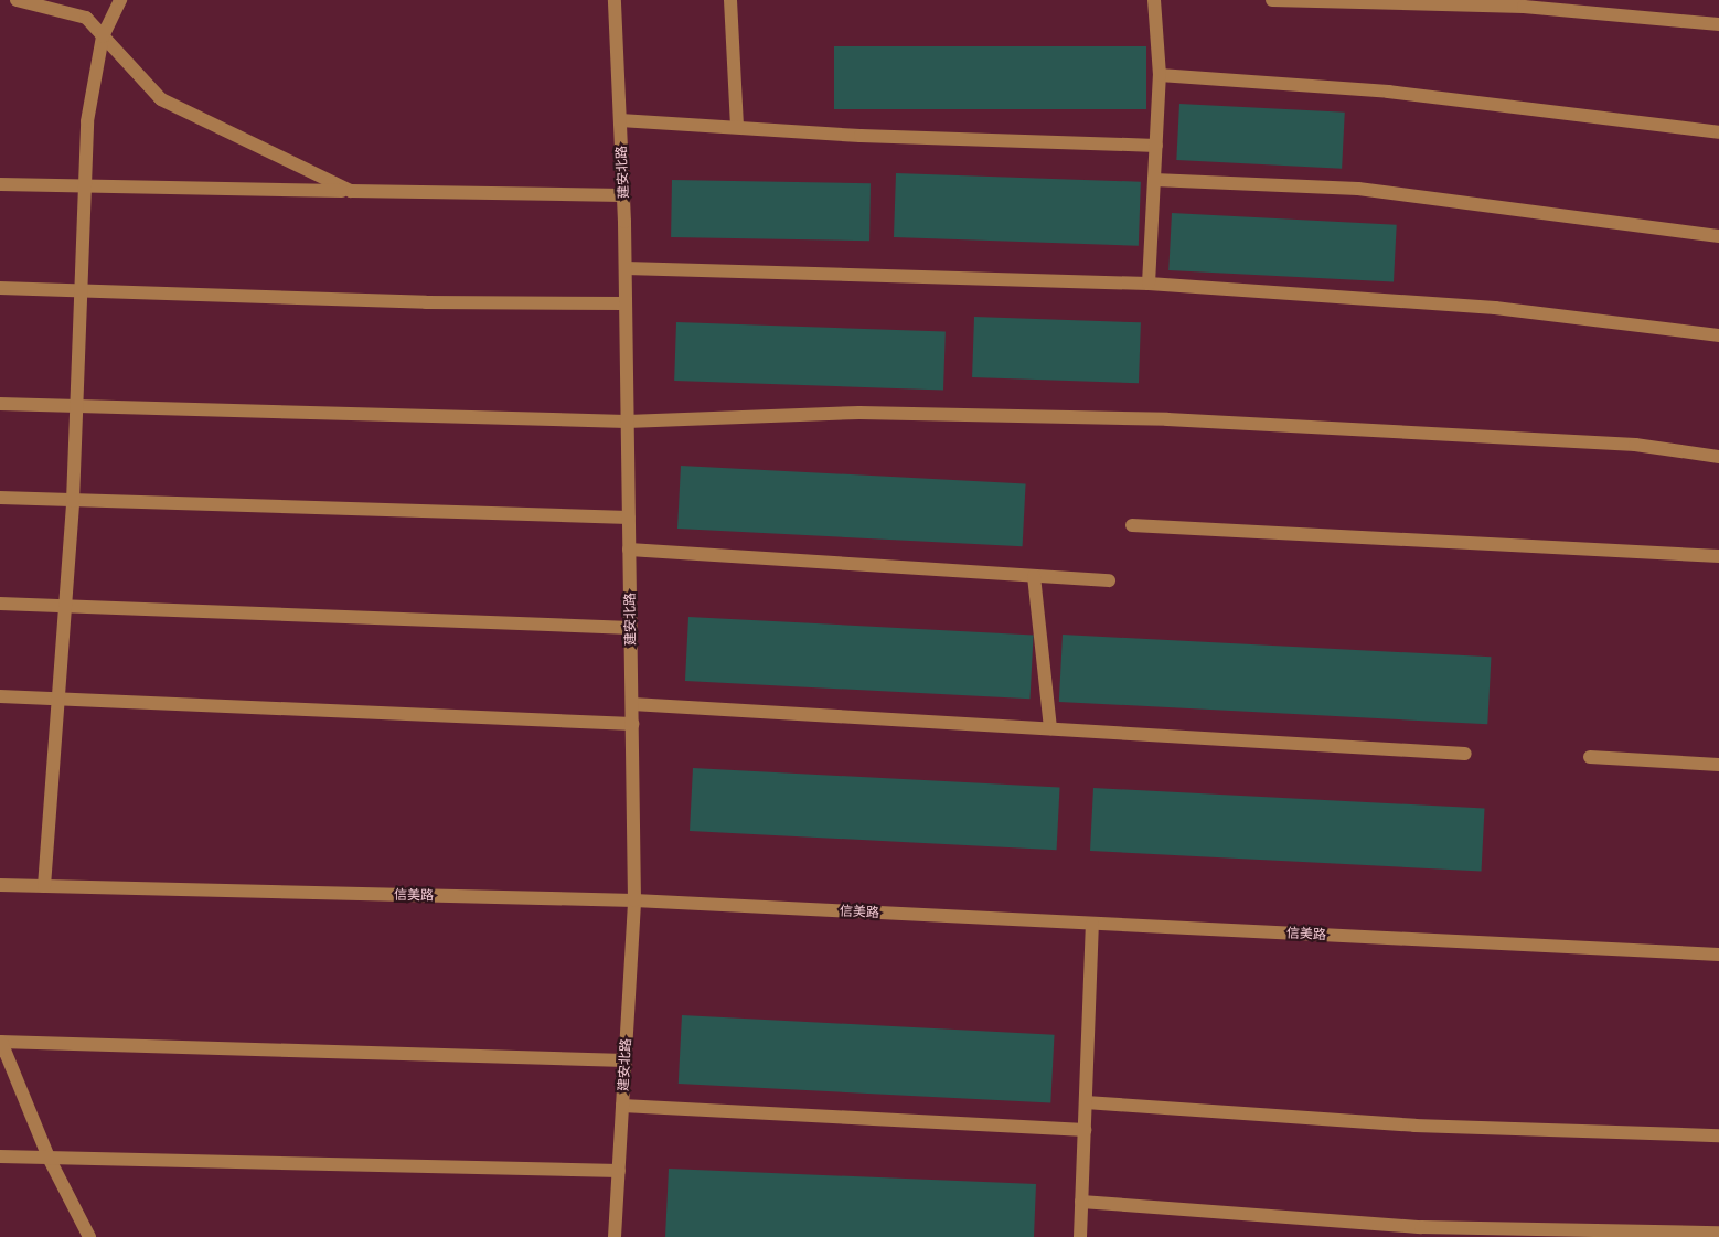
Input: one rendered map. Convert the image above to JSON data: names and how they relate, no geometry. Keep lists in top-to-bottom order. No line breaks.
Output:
{"streets":{"street":["建安北路","信美路"]},"crossings":[["建安北路","信美路"]]}
